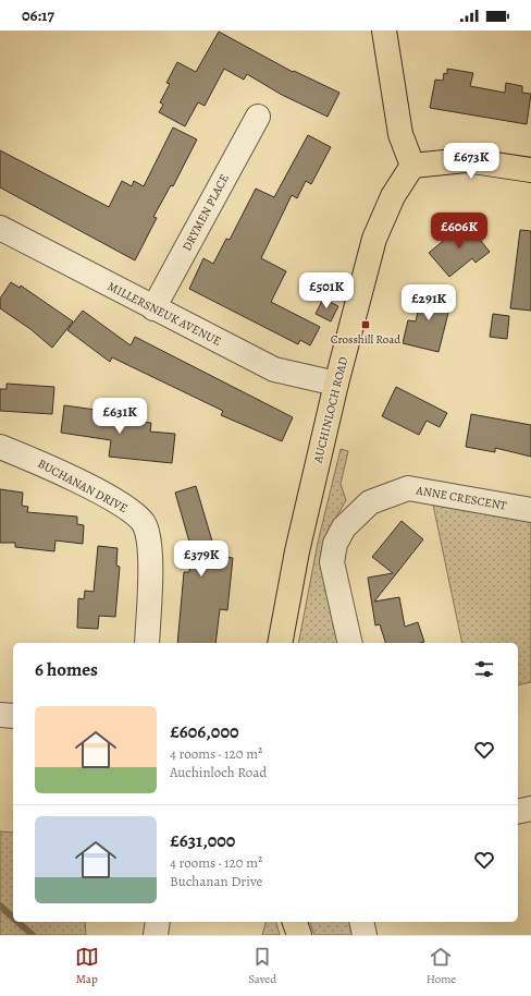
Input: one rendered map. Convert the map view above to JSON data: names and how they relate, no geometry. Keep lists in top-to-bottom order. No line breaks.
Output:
{"streets":{"main road":["AUCHINLOCH ROAD"],"street":["DRYMEN PLACE","MILLERSNEUK AVENUE","BUCHANAN DRIVE","ANNE CRESCENT"]},"crossings":[["DRYMEN PLACE","MILLERSNEUK AVENUE"],["MILLERSNEUK AVENUE","AUCHINLOCH ROAD"]],"places":{"transit":["Crosshill Road"]},"page":{"status":"06:17","price":["£673K","£606K","£501K","£291K","£631K","£379K"],"heading":"6 homes","list":[{"name":"£606,000","note":"4 rooms · 120 m² · Auchinloch Road"},{"name":"£631,000","note":"4 rooms · 120 m² · Buchanan Drive"}],"tabs":["Map","Saved","Home"]}}
